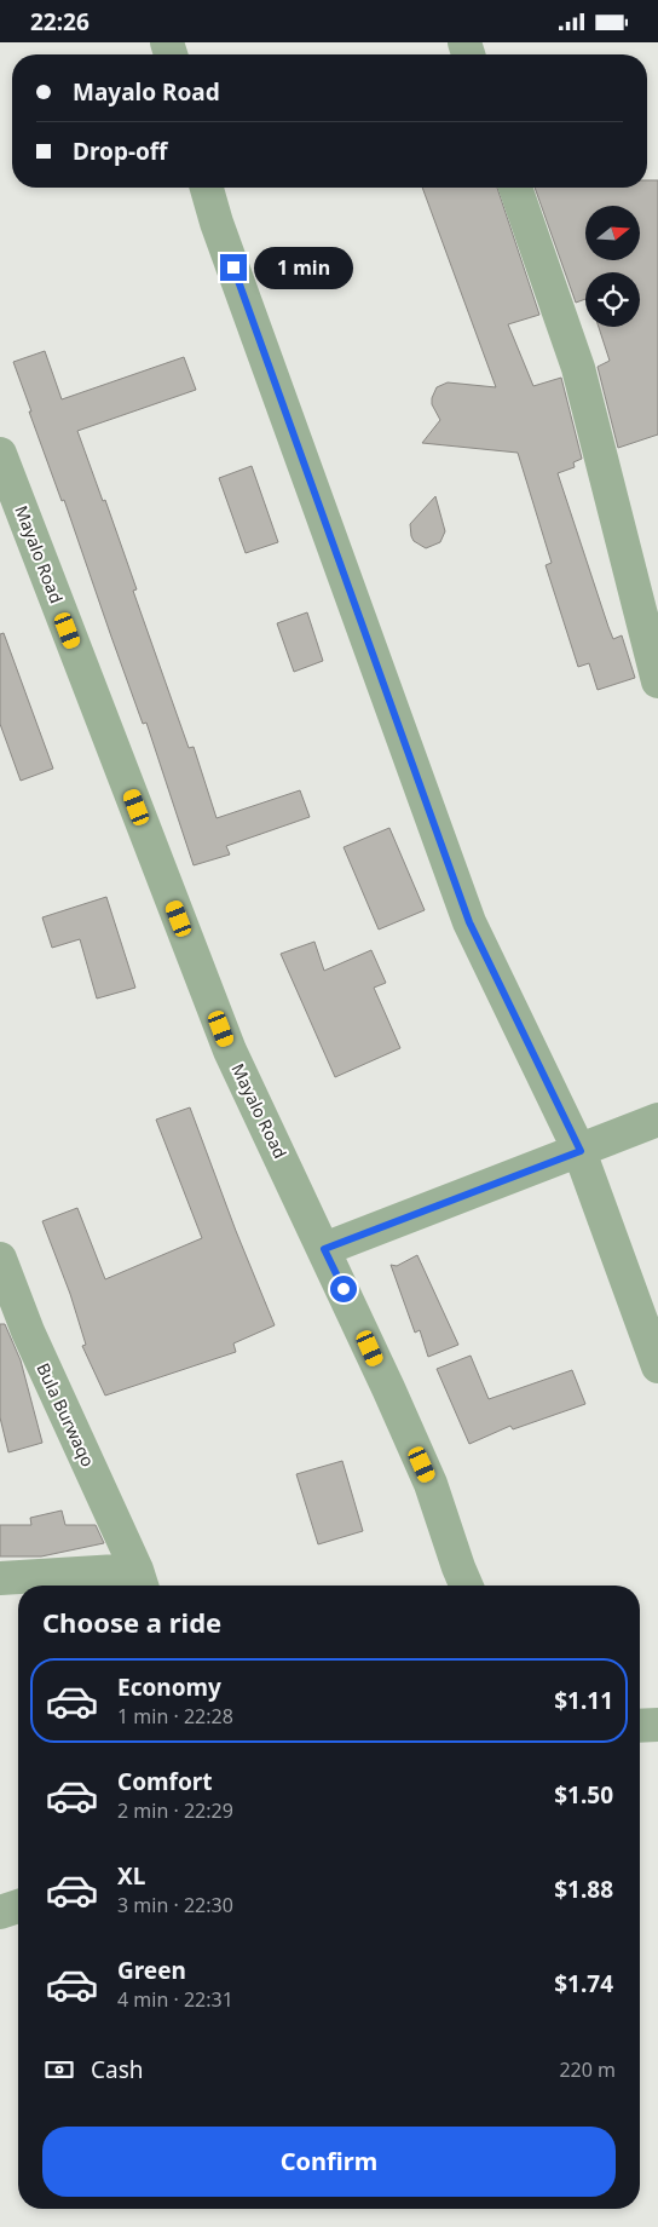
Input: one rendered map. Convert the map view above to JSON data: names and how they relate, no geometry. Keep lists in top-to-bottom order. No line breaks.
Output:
{"streets":{"street":["Mayalo Road","Bula Burwaqo"]},"north":"right","page":{"status":"22:26","banner":["Mayalo Road","Drop-off"],"bubble":"1 min","heading":"Choose a ride","list":[{"name":"Economy","note":"1 min · 22:28","value":"$1.11"},{"name":"Comfort","note":"2 min · 22:29","value":"$1.50"},{"name":"XL","note":"3 min · 22:30","value":"$1.88"},{"name":"Green","note":"4 min · 22:31","value":"$1.74"}],"pay":["Cash","220 m"],"buttons":"Confirm"}}
